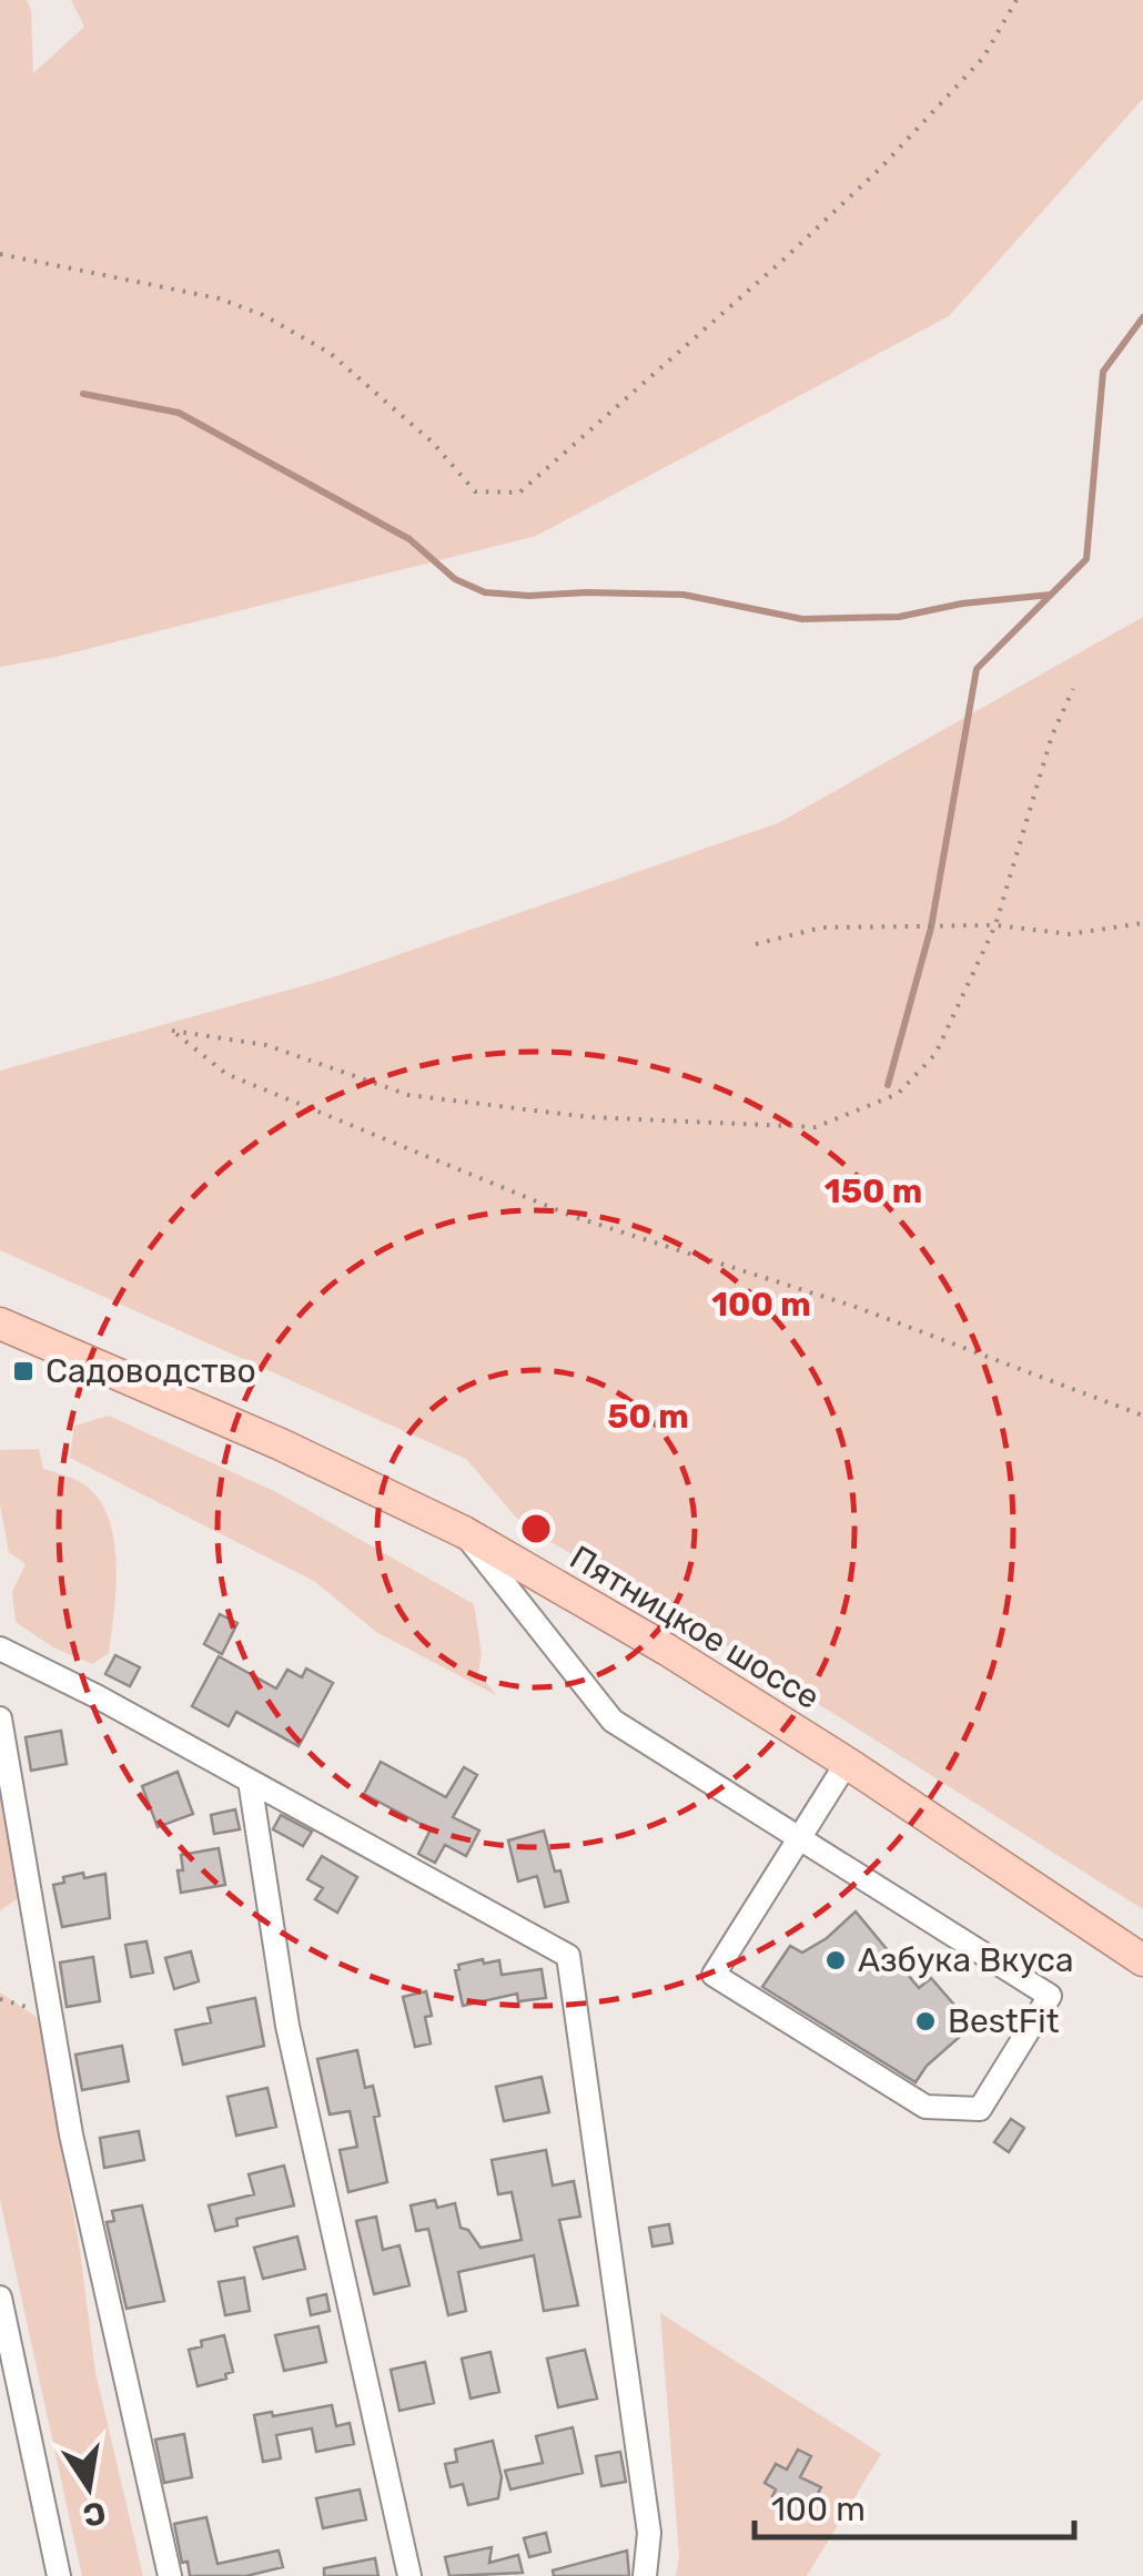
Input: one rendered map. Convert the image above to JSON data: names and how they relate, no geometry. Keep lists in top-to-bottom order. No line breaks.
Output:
{"streets":{"main road":["Пятницкое шоссе"]},"places":{"transit":["Садоводство"],"other":["Азбука Вкуса","BestFit"]},"scale_bar":"100 m","north":"bottom","rings":["150 m","100 m","50 m"]}
